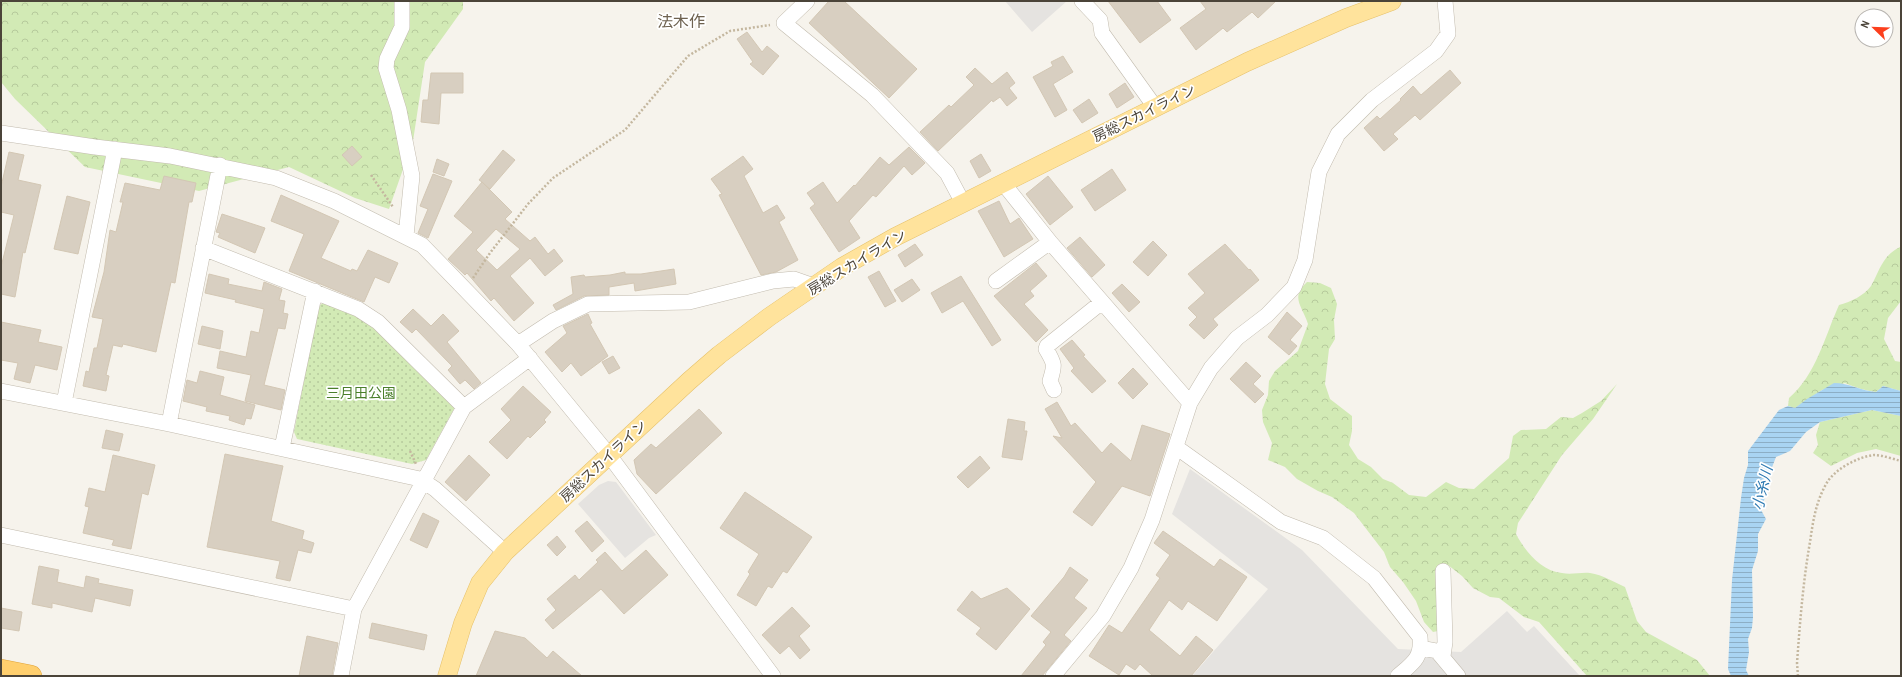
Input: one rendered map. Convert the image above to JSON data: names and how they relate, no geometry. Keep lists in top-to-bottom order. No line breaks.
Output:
{"streets":{"main road":["房総スカイライン"]},"districts":["法木作"],"water":["小糸川"],"parks":["三月田公園"],"north":"top left"}
